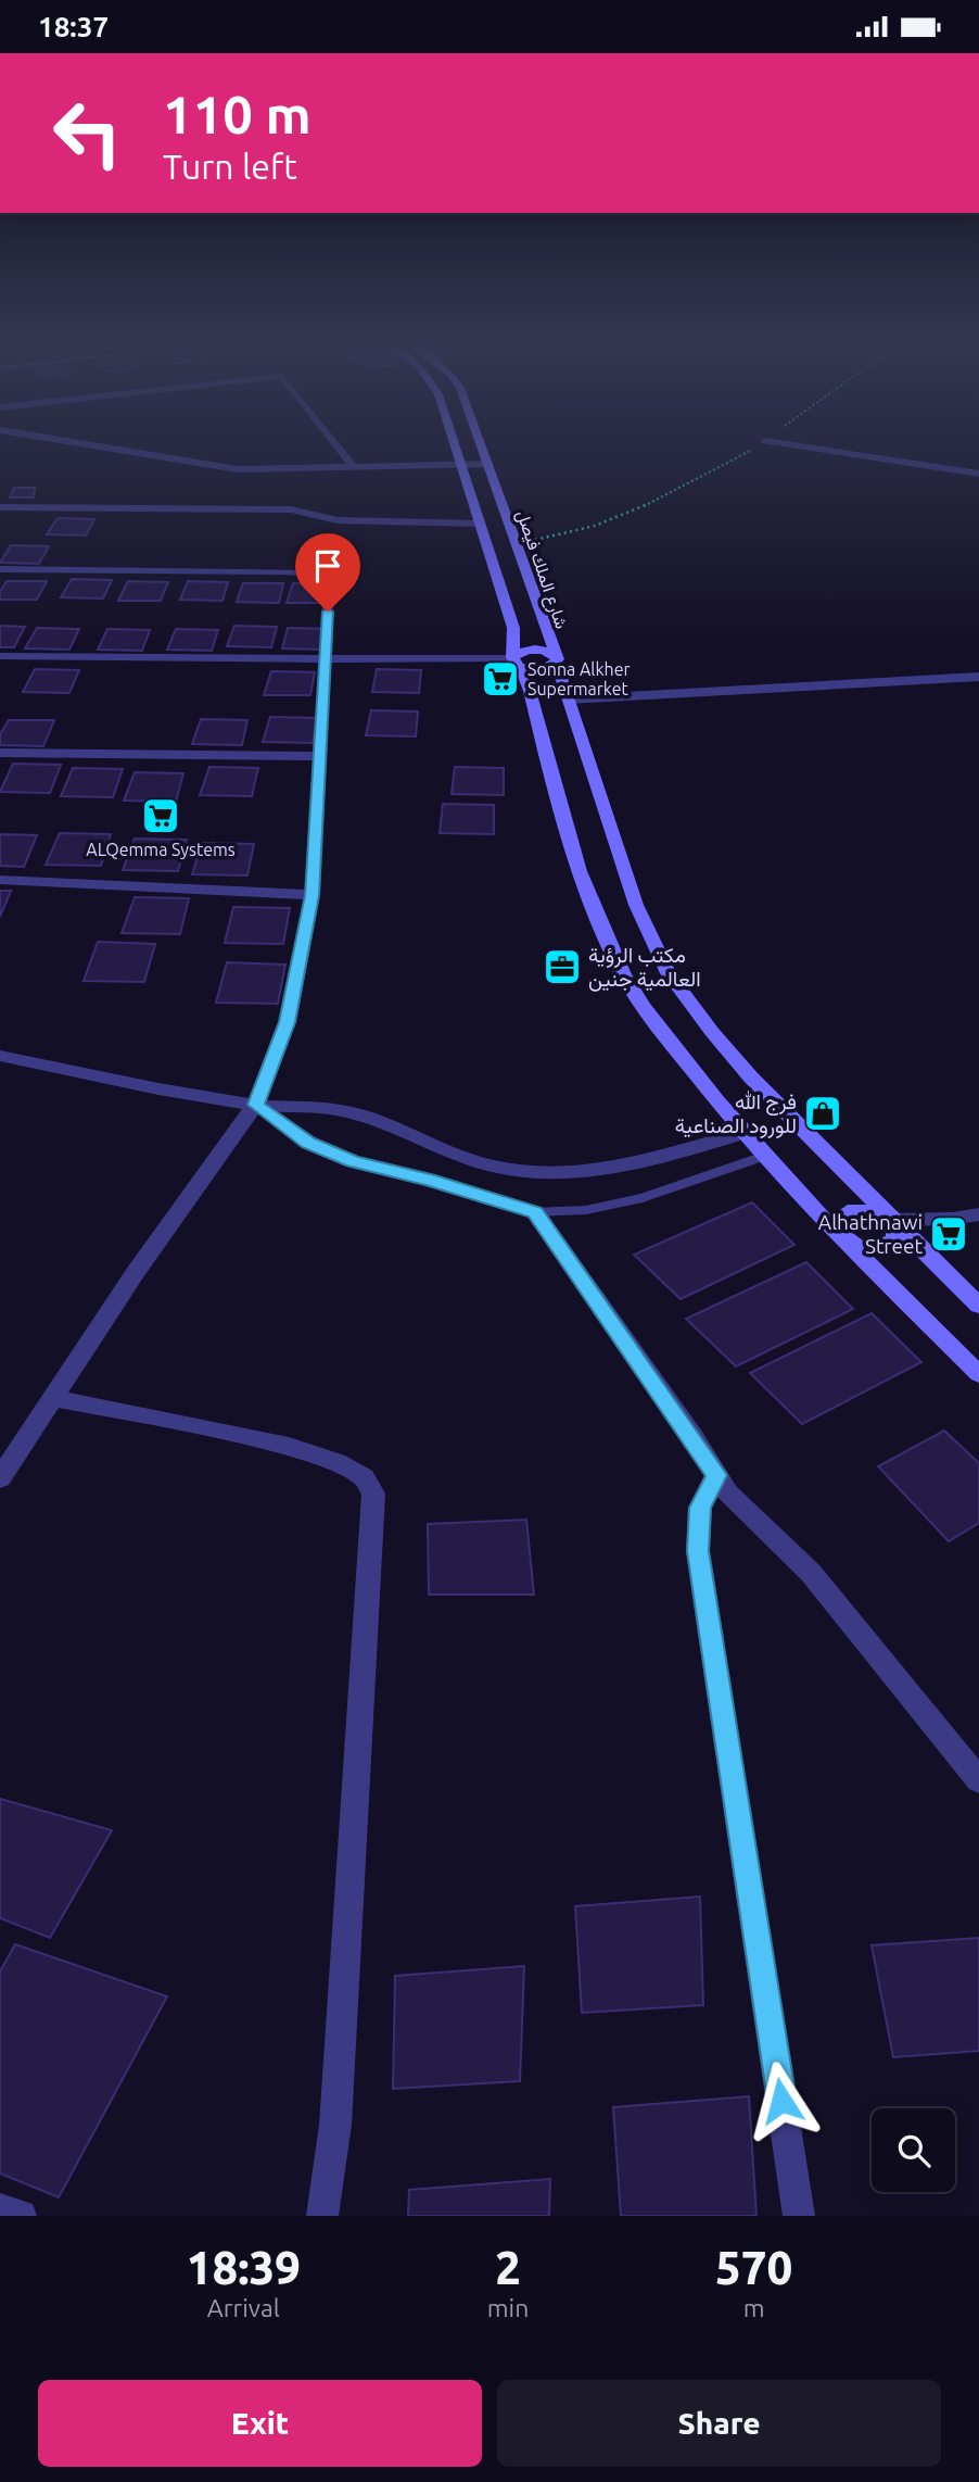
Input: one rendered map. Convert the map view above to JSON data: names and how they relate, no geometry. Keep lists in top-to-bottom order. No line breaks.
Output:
{"streets":{"main road":["شارع الملك فيصل"]},"places":{"supermarket":["Sonna Alkher Supermarket","ALQemma Systems","Alhathnawi Street"],"office":["مكتب الرؤية العالمية جنين"],"shop":["فرج الله للورود الصناعية"]},"page":{"status":"18:37","turn":["110 m","Turn left"],"eta":["18:39","Arrival","2","min","570","m"],"buttons":["Exit","Share"]}}
